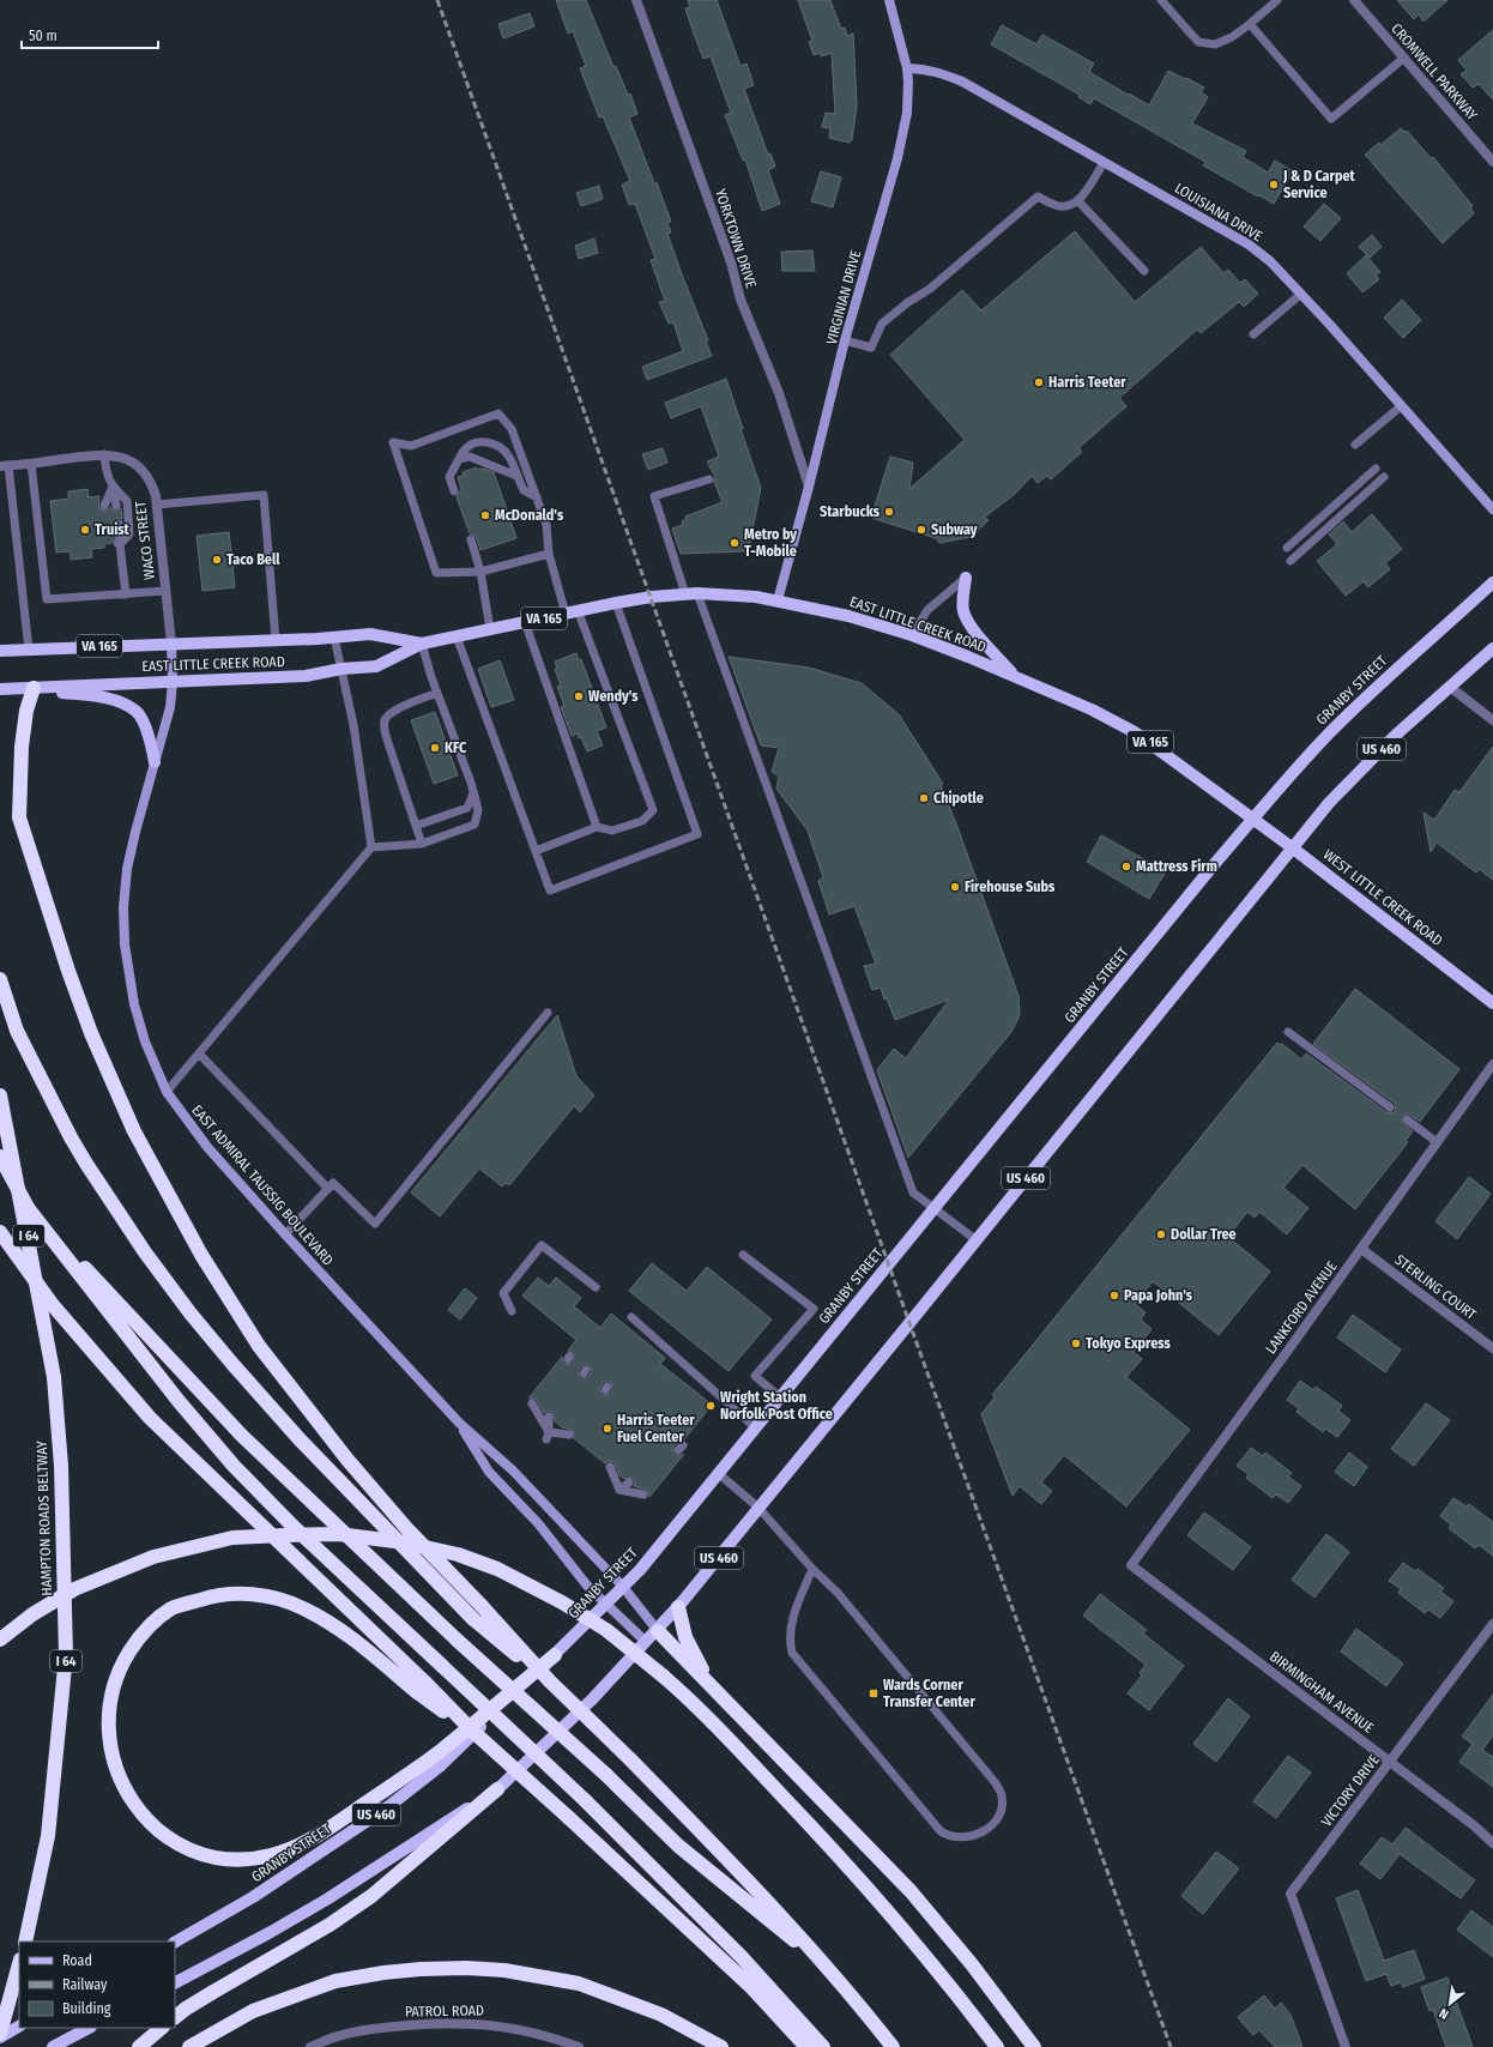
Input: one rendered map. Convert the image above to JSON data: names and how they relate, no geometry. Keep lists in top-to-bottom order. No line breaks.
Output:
{"streets":{"highway":["I 64","HAMPTON ROADS BELTWAY"],"main road":["LOUISIANA DRIVE","VIRGINIAN DRIVE","VA 165","EAST LITTLE CREEK ROAD","GRANBY STREET","US 460","WEST LITTLE CREEK ROAD","EAST ADMIRAL TAUSSIG BOULEVARD"],"street":["CROMWELL PARKWAY","YORKTOWN DRIVE","WACO STREET","STERLING COURT","LANKFORD AVENUE","BIRMINGHAM AVENUE","VICTORY DRIVE","PATROL ROAD"]},"crossings":[["LOUISIANA DRIVE","VIRGINIAN DRIVE"],["YORKTOWN DRIVE","VIRGINIAN DRIVE"],["VIRGINIAN DRIVE","EAST LITTLE CREEK ROAD"],["WACO STREET","EAST LITTLE CREEK ROAD"],["WACO STREET","EAST ADMIRAL TAUSSIG BOULEVARD"],["EAST LITTLE CREEK ROAD","GRANBY STREET"],["EAST LITTLE CREEK ROAD","WEST LITTLE CREEK ROAD"],["EAST LITTLE CREEK ROAD","EAST ADMIRAL TAUSSIG BOULEVARD"],["GRANBY STREET","WEST LITTLE CREEK ROAD"],["GRANBY STREET","EAST ADMIRAL TAUSSIG BOULEVARD"],["US 460","WEST LITTLE CREEK ROAD"],["US 460","EAST ADMIRAL TAUSSIG BOULEVARD"],["STERLING COURT","LANKFORD AVENUE"],["LANKFORD AVENUE","BIRMINGHAM AVENUE"],["BIRMINGHAM AVENUE","VICTORY DRIVE"]],"places":{"other":["J & D Carpet Service","Harris Teeter","Starbucks","McDonald's","Truist","Subway","Metro by T-Mobile","Taco Bell","Wendy's","KFC","Chipotle","Mattress Firm","Firehouse Subs","Dollar Tree","Papa John's","Tokyo Express","Wright Station Norfolk Post Office","Harris Teeter Fuel Center"],"transit":["Wards Corner Transfer Center"]},"legend":["Road","Railway","Building"],"scale_bar":"50 m","north":"bottom left"}
